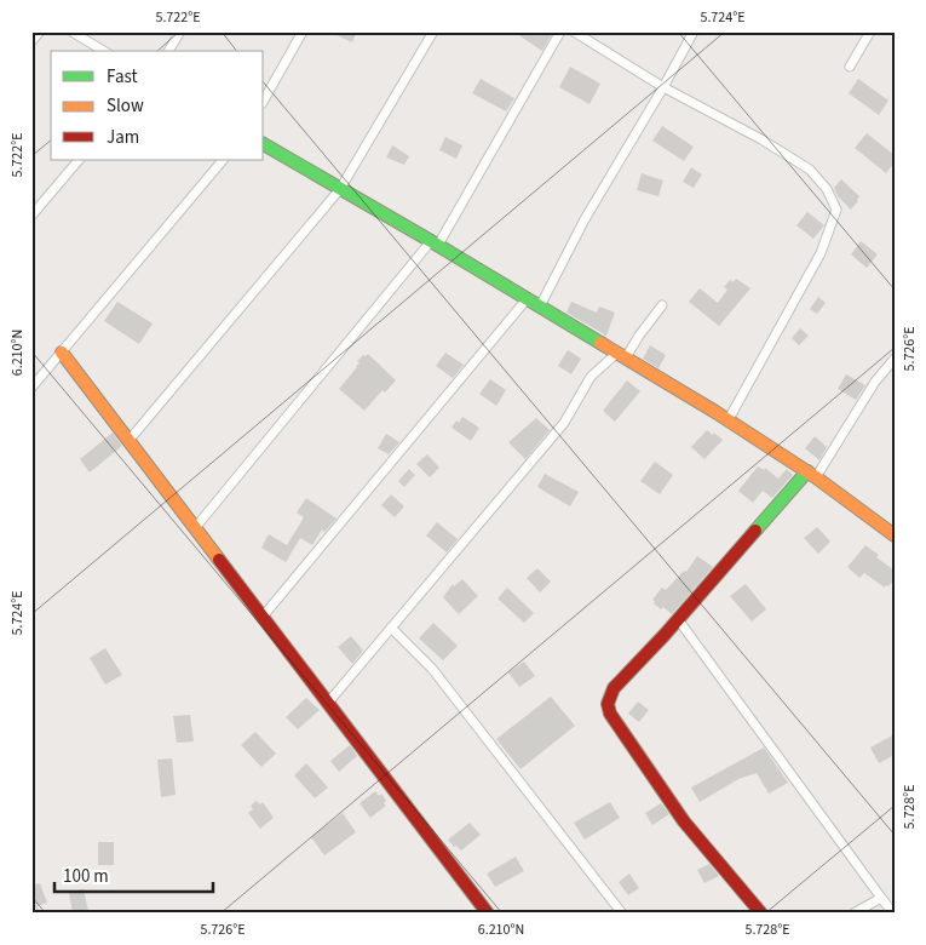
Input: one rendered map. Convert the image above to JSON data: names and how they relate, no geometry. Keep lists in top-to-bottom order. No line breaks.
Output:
{"legend":["Fast","Slow","Jam"],"scale_bar":"100 m","coordinates":["5.722°E","5.724°E","5.726°E","6.210°N","5.728°E"]}
